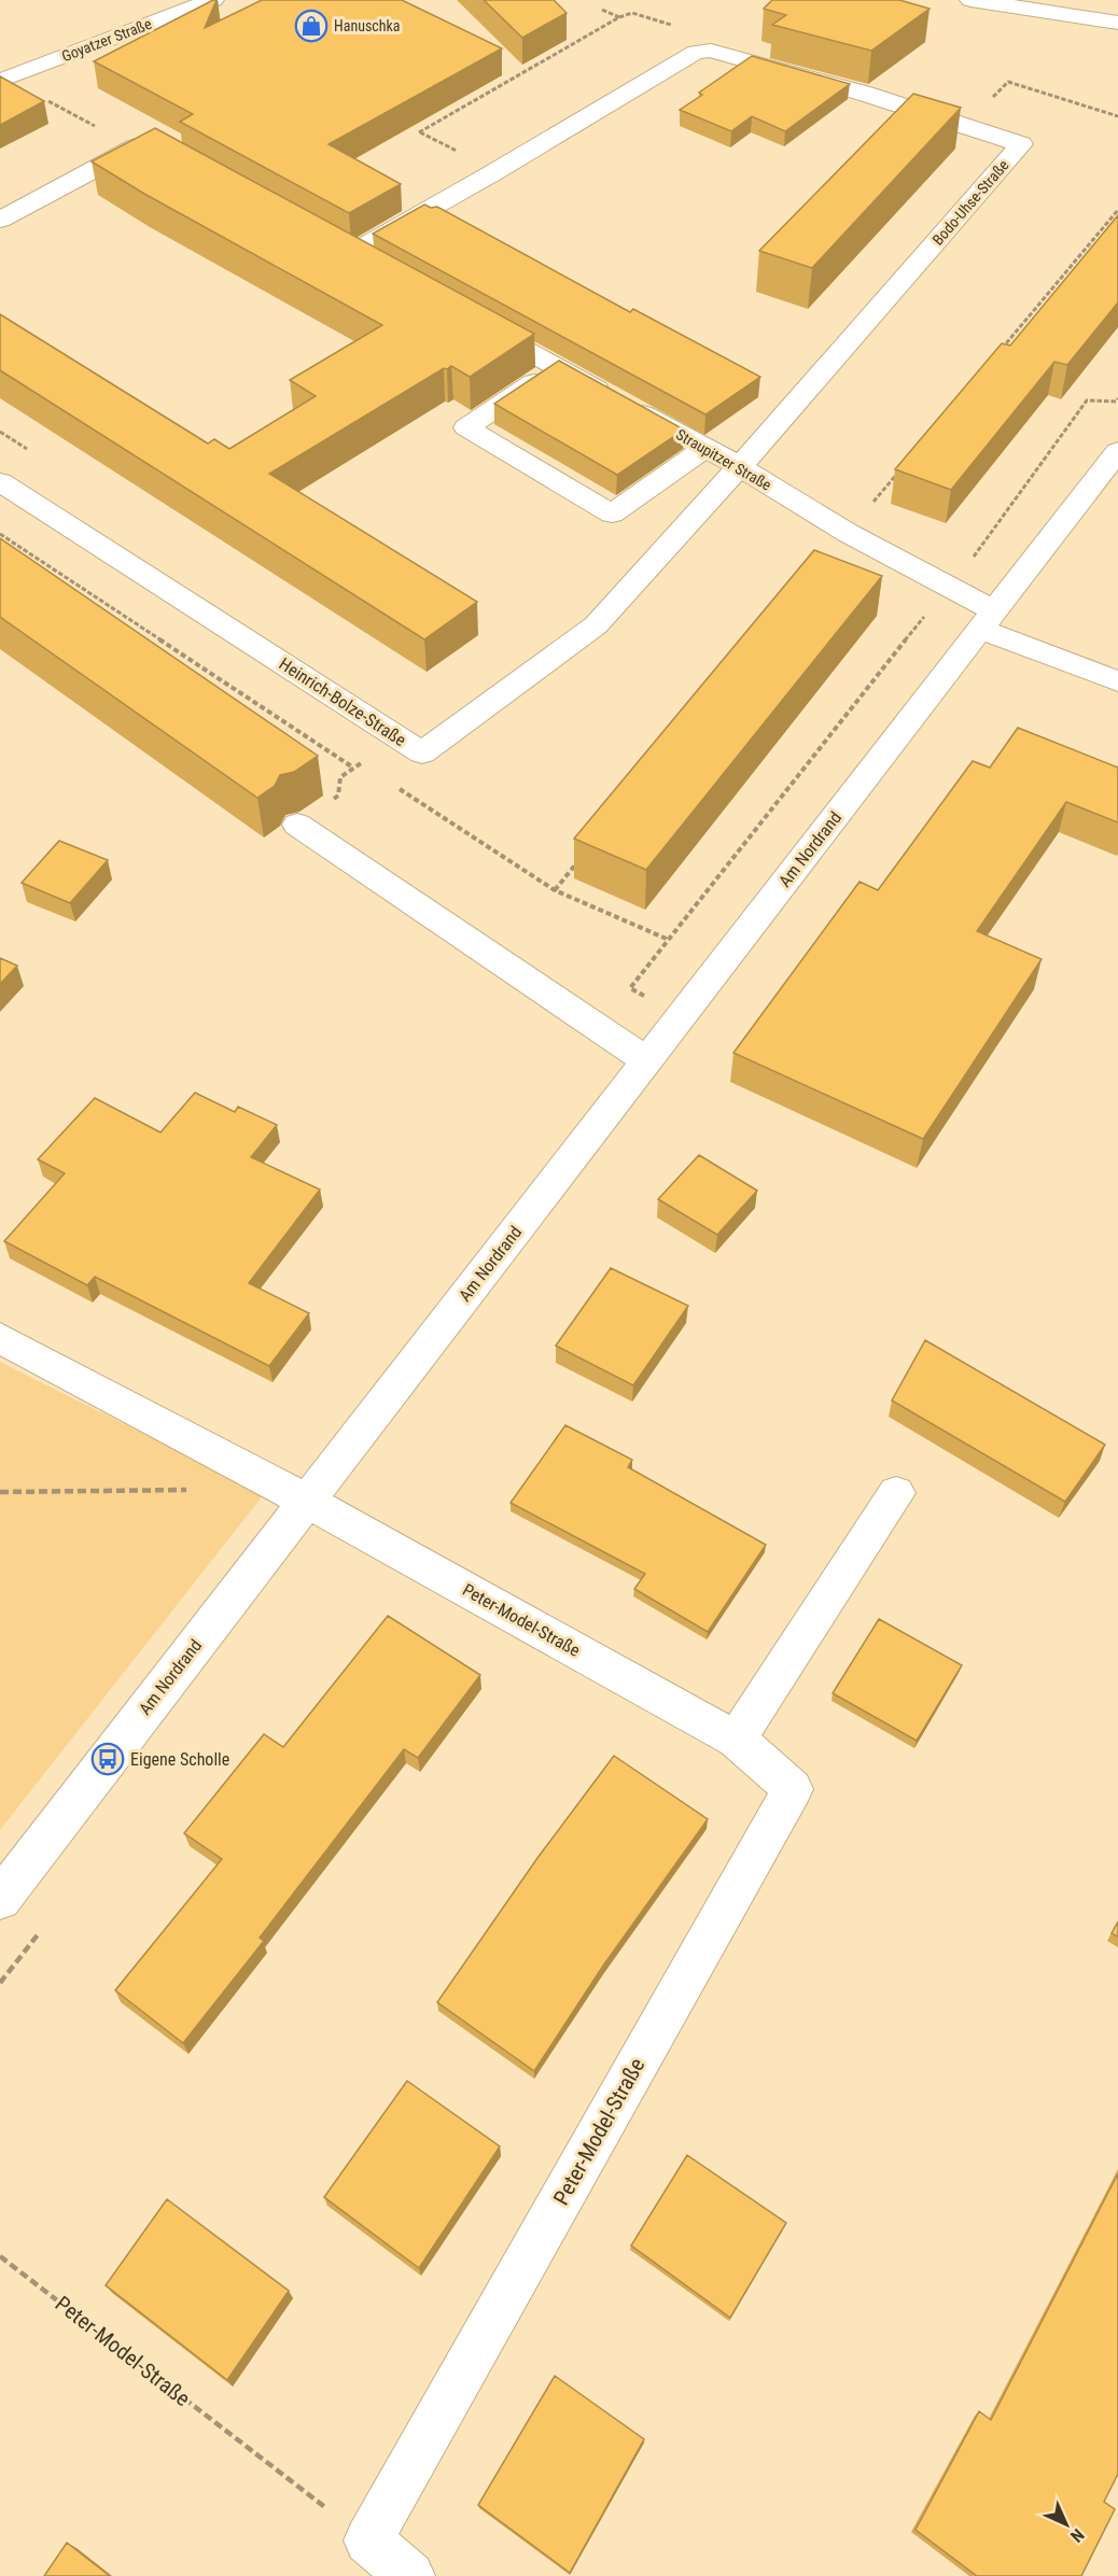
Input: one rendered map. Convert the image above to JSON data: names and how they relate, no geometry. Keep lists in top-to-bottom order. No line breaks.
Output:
{"streets":{"street":["Goyatzer Straße","Bodo-Uhse-Straße","Straupitzer Straße","Heinrich-Bolze-Straße","Am Nordrand","Peter-Model-Straße"]},"crossings":[["Bodo-Uhse-Straße","Straupitzer Straße"],["Bodo-Uhse-Straße","Heinrich-Bolze-Straße"],["Straupitzer Straße","Heinrich-Bolze-Straße"],["Straupitzer Straße","Am Nordrand"],["Am Nordrand","Peter-Model-Straße"]],"places":{"shop":["Hanuschka"],"bus stop":["Eigene Scholle"]},"north":"bottom right"}
